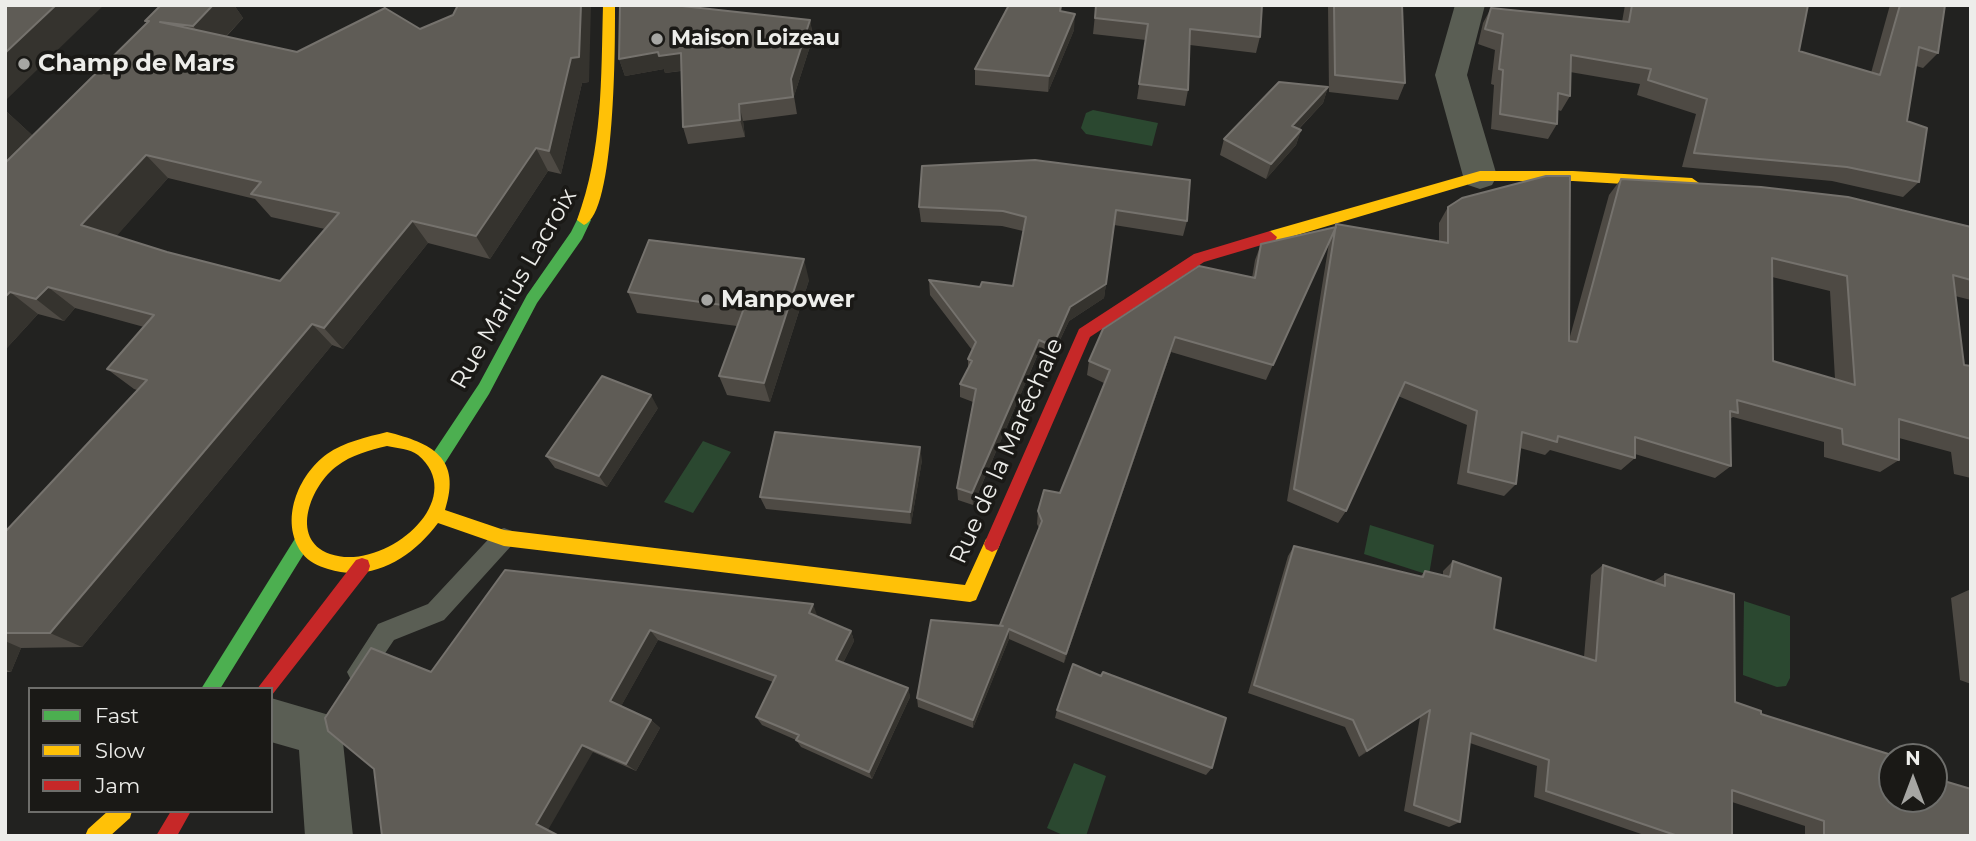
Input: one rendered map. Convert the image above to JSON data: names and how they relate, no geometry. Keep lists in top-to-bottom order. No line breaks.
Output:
{"streets":{"street":["Rue Marius Lacroix","Rue de la Maréchale"]},"crossings":[["Rue Marius Lacroix","Rue de la Maréchale"]],"places":["Maison Loizeau","Champ de Mars","Manpower"],"legend":["Fast","Slow","Jam"],"north":"top"}
